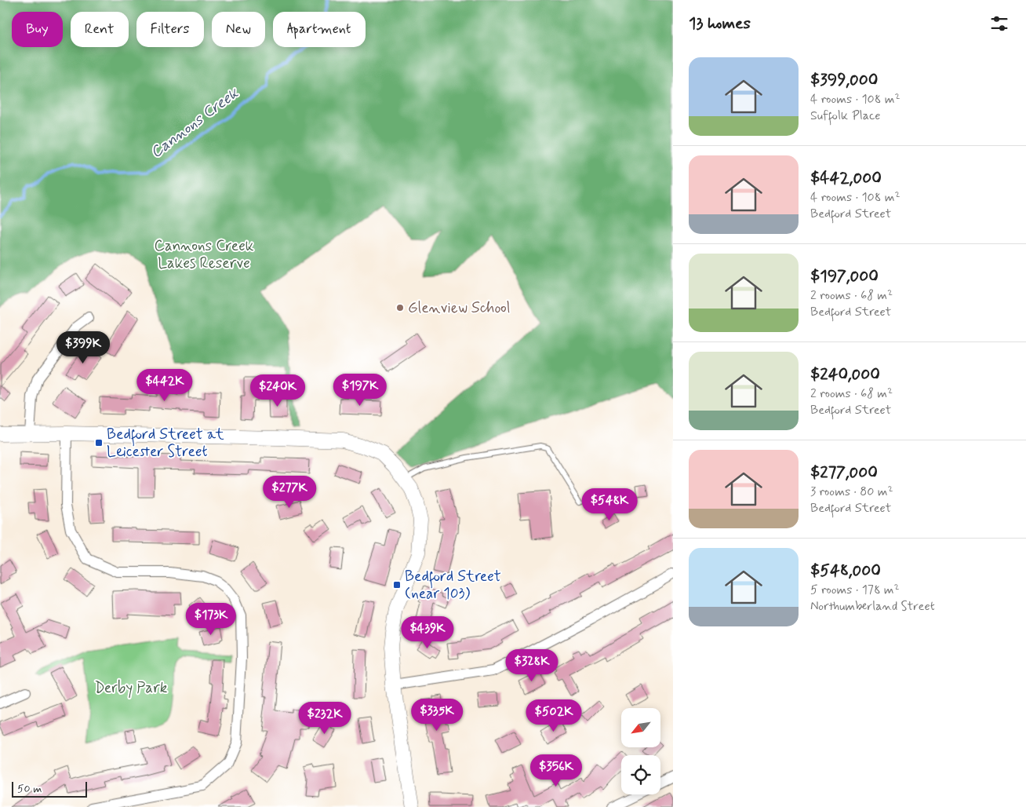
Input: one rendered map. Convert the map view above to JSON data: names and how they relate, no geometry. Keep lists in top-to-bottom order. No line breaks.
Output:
{"water":["Cannons Creek"],"parks":["Cannons Creek Lakes Reserve","Derby Park"],"places":{"other":["Glenview School"],"transit":["Bedford Street at Leicester Street","Bedford Street (near 103)"]},"scale_bar":"50 m","north":"bottom left","page":{"heading":"13 homes","chip":["Buy","Rent","Filters","New","Apartment"],"list":[{"name":"$399,000","note":"4 rooms · 108 m² · Suffolk Place"},{"name":"$442,000","note":"4 rooms · 108 m² · Bedford Street"},{"name":"$197,000","note":"2 rooms · 68 m² · Bedford Street"},{"name":"$240,000","note":"2 rooms · 68 m² · Bedford Street"},{"name":"$277,000","note":"3 rooms · 80 m² · Bedford Street"},{"name":"$548,000","note":"5 rooms · 178 m² · Northumberland Street"}],"price":["$399K","$442K","$197K","$240K","$277K","$548K","$173K","$439K","$328K","$335K","$502K","$232K","$356K"],"scale":"50 m"}}
